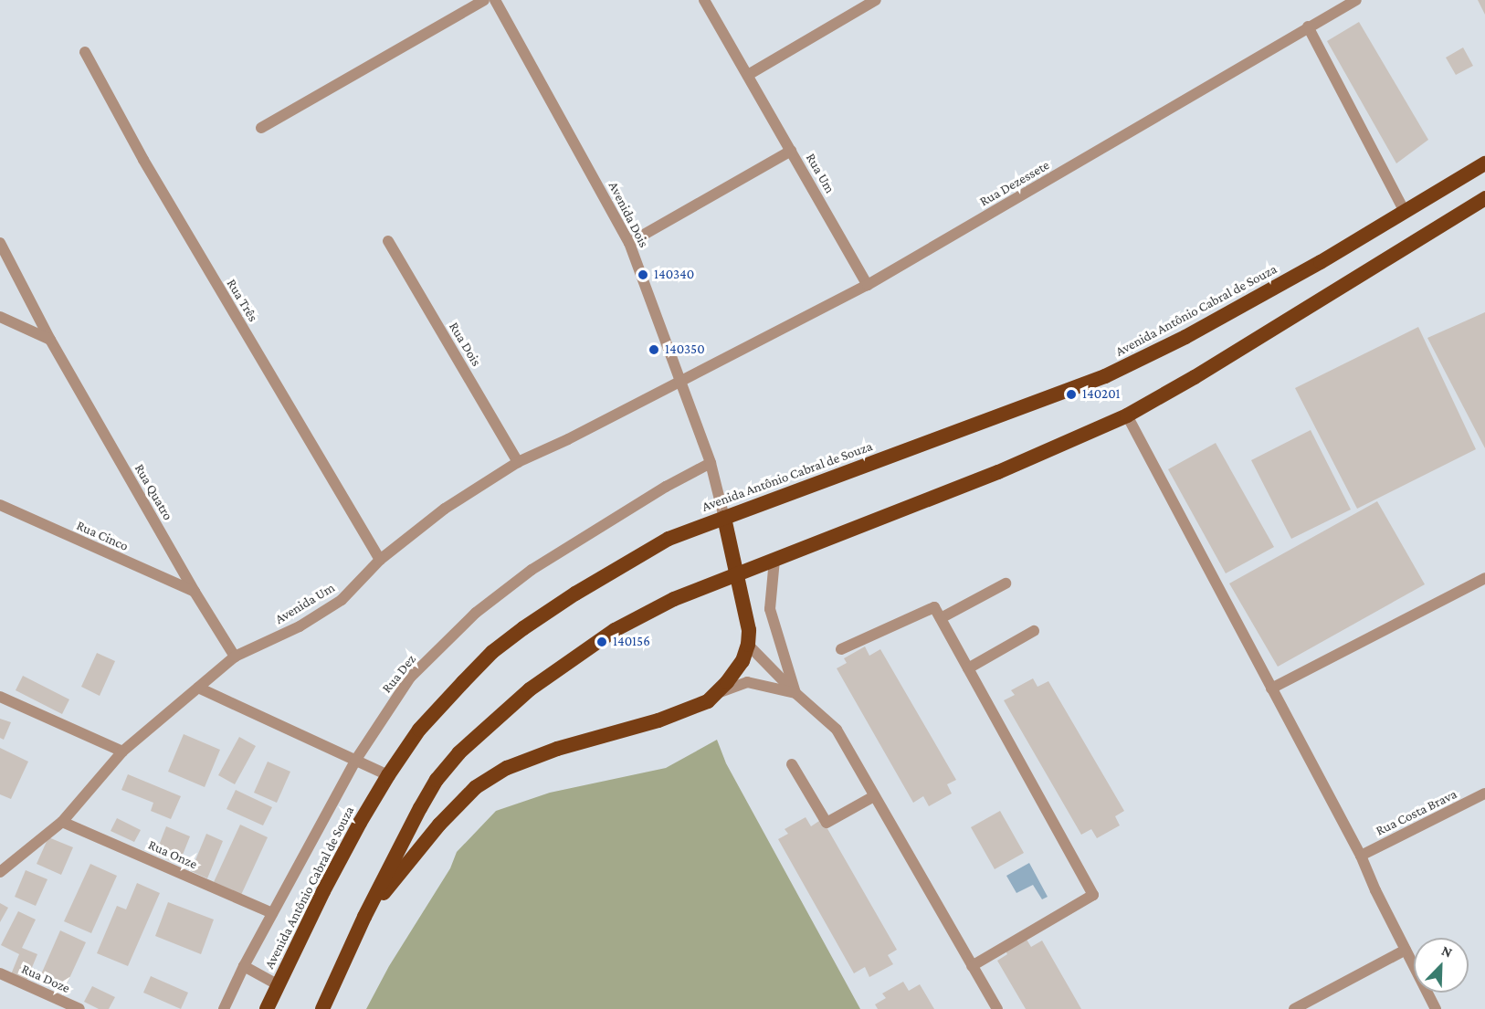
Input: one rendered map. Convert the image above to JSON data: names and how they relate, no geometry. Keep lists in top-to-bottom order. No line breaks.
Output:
{"streets":{"highway":["Avenida Antônio Cabral de Souza"],"street":["Rua Um","Rua Dezessete","Avenida Dois","Rua Três","Rua Dois","Rua Quatro","Rua Cinco","Avenida Um","Rua Dez","Rua Costa Brava","Rua Onze","Rua Doze"]},"crossings":[["Rua Um","Rua Dezessete"],["Rua Dezessete","Avenida Dois"],["Rua Dezessete","Avenida Um"],["Avenida Dois","Avenida Antônio Cabral de Souza"],["Avenida Dois","Avenida Um"],["Avenida Dois","Rua Dez"],["Rua Três","Avenida Um"],["Rua Dois","Avenida Um"],["Rua Quatro","Rua Cinco"],["Rua Quatro","Avenida Um"],["Avenida Um","Rua Onze"],["Rua Dez","Rua Onze"]],"places":["140340","140350","140201","140156"],"north":"top right"}
